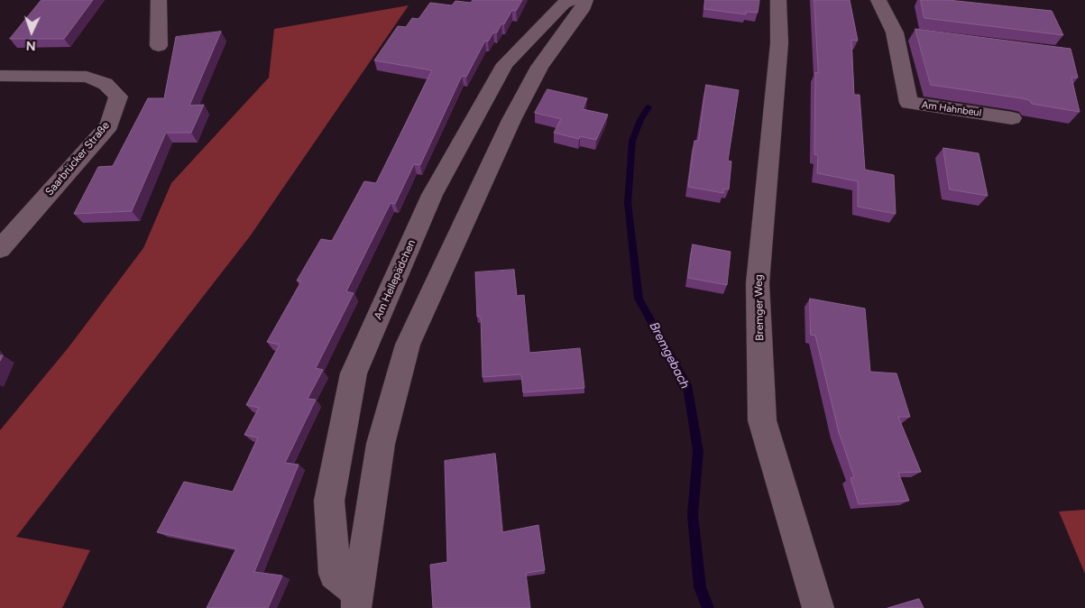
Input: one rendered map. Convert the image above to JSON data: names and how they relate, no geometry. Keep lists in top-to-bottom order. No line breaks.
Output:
{"streets":{"street":["Am Hahnbeul","Saarbrücker Straße","Am Hellepädchen","Bremger Weg"]},"water":["Bremgebach"],"north":"bottom"}
